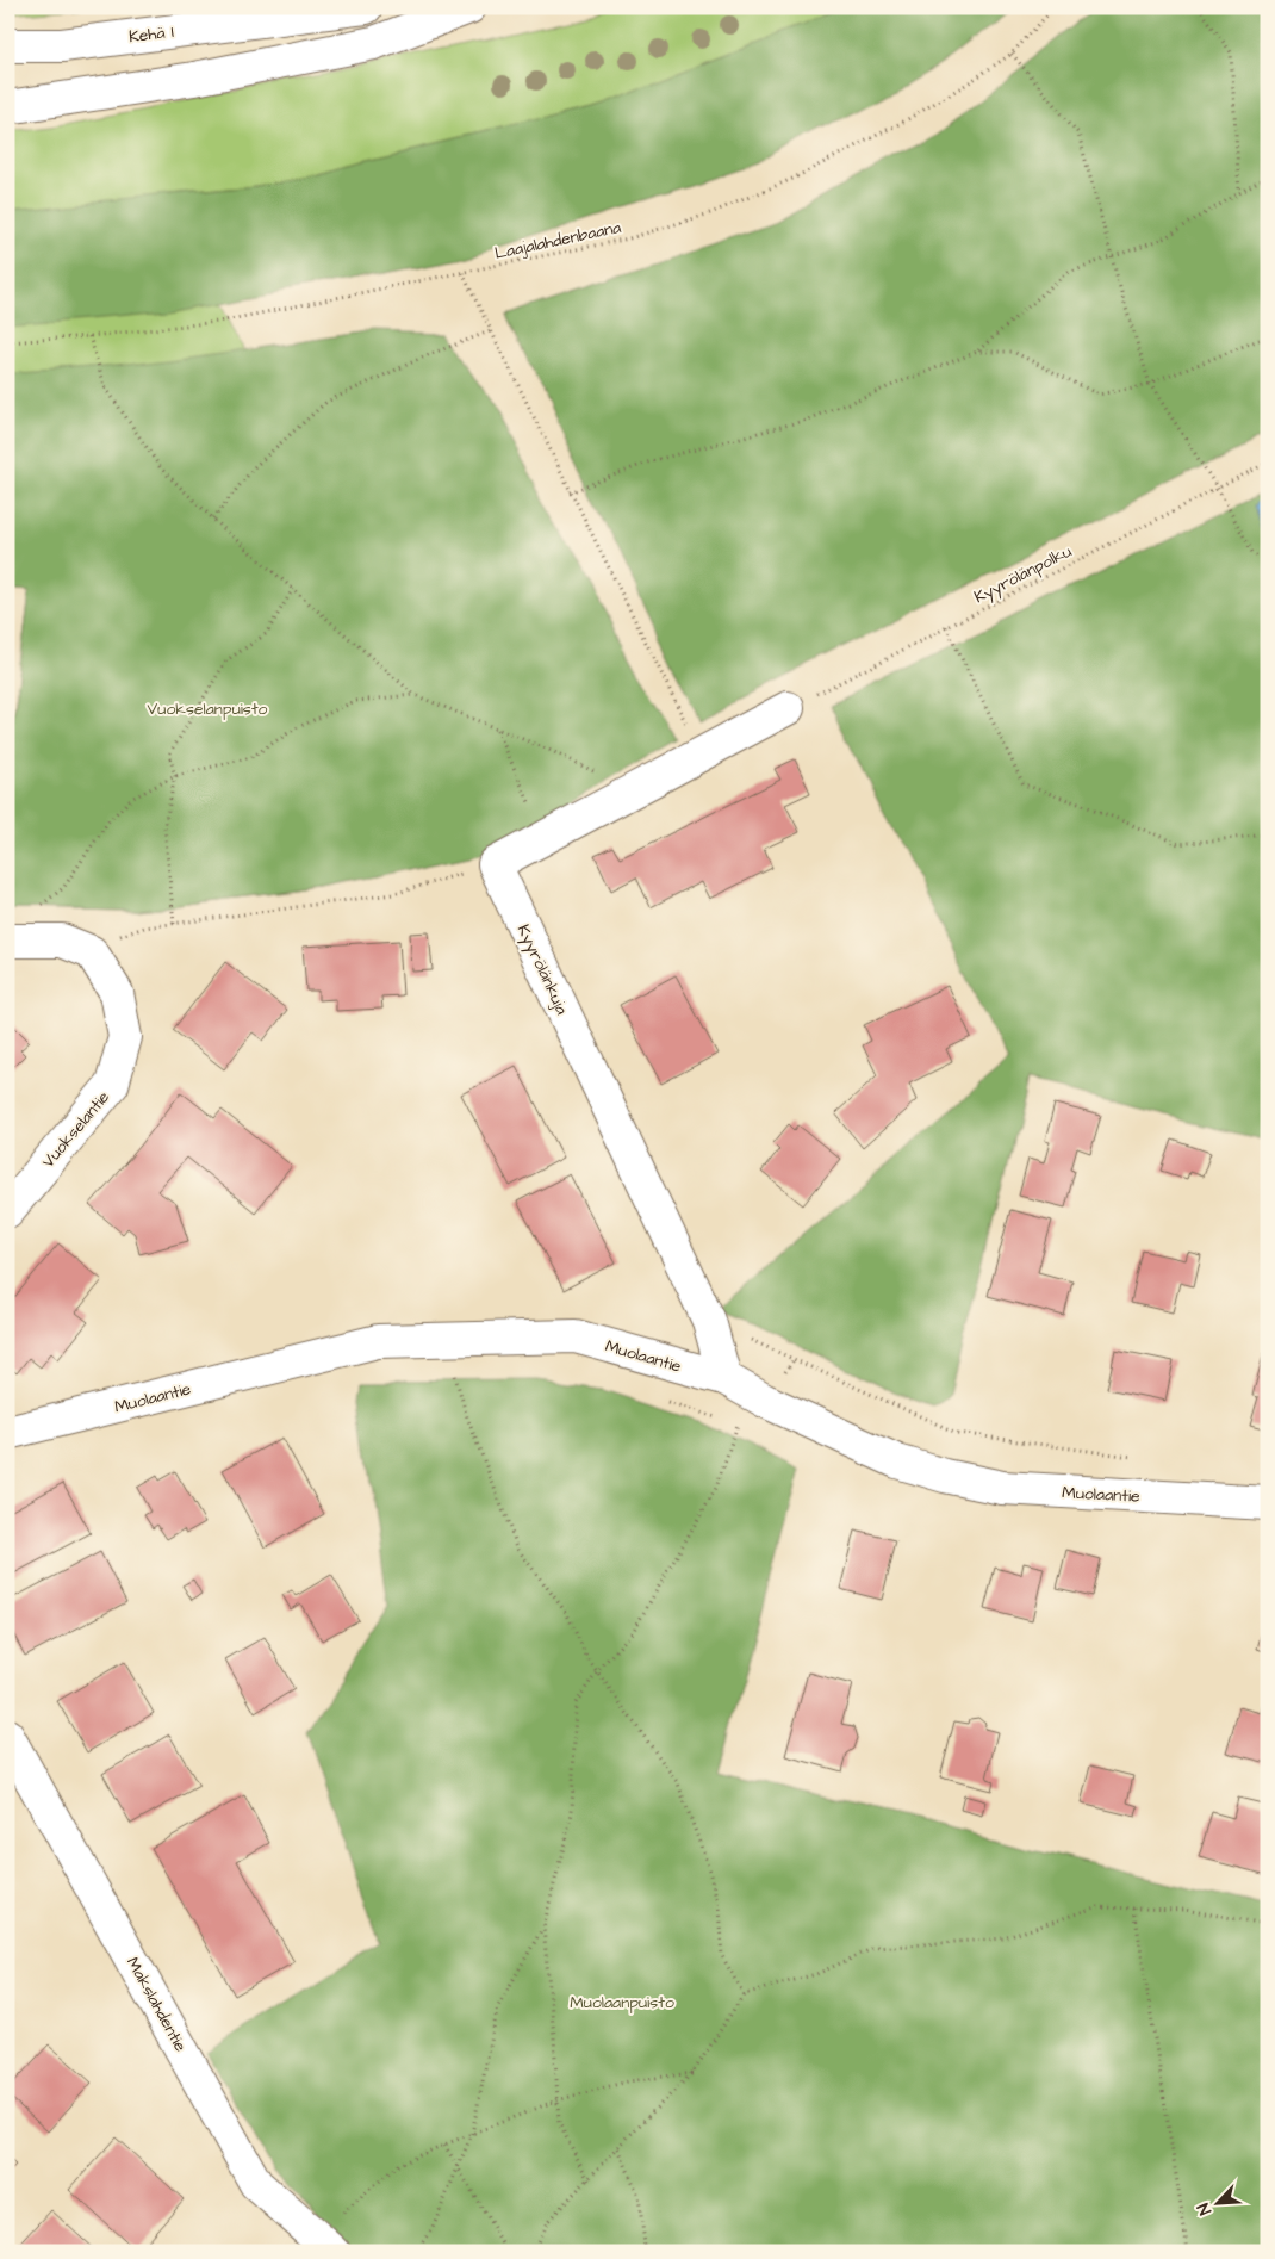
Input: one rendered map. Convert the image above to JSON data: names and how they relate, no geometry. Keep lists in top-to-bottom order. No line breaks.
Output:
{"streets":{"main road":["Kehä I","Kyyrölänkuja","Vuokselantie","Muolaantie","Makslahdentie"],"path":["Laajalahdenbaana","Kyyrölänpolku"]},"crossings":[["Kyyrölänkuja","Muolaantie"]],"parks":["Vuokselanpuisto","Muolaanpuisto"],"north":"bottom left"}
